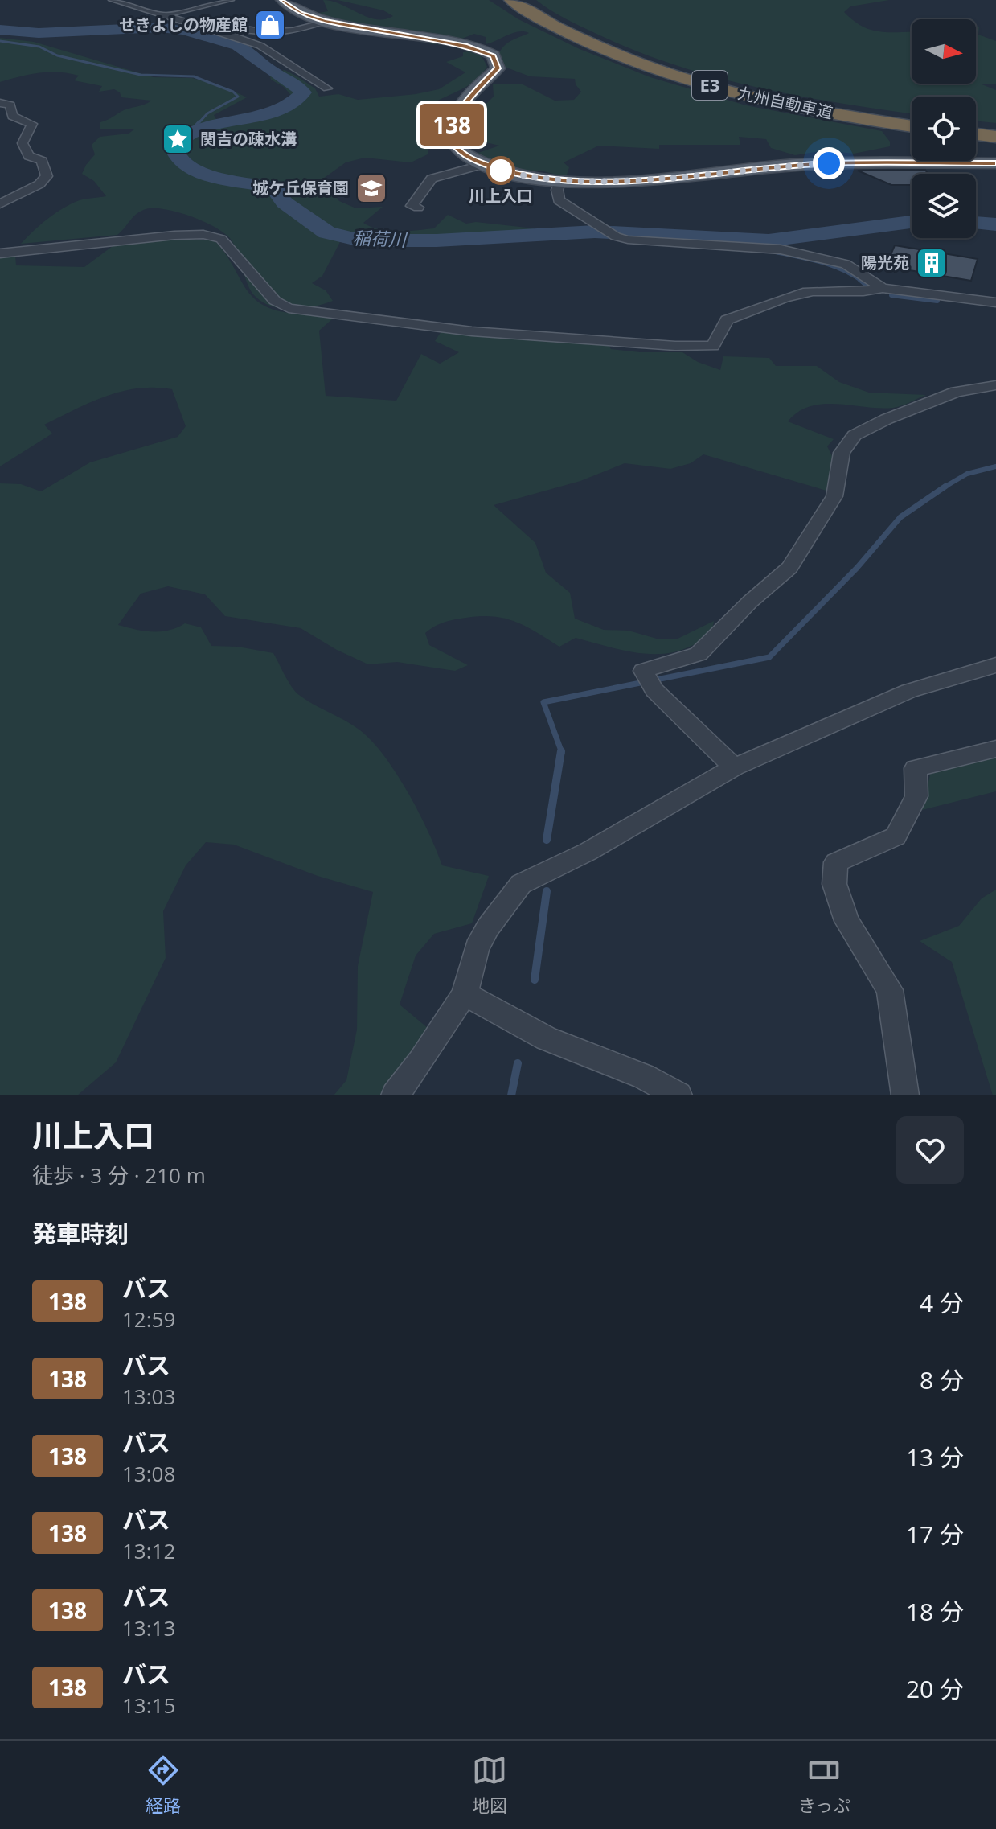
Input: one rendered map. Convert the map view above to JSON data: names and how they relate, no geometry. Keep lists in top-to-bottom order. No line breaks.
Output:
{"streets":{"highway":["E3","九州自動車道"]},"water":["稲荷川"],"places":{"shop":["せきよしの物産館"],"place":["関吉の疎水溝"],"other":["川上入口"],"school or university":["城ケ丘保育園"],"building":["陽光苑"]},"lines":["bus line 138"],"north":"right","page":{"on_map":"138","heading":[["川上入口","徒歩 · 3 分 · 210 m"],"発車時刻"],"list":[{"mark":"138","name":"バス","note":"12:59","value":"4 分"},{"mark":"138","name":"バス","note":"13:03","value":"8 分"},{"mark":"138","name":"バス","note":"13:08","value":"13 分"},{"mark":"138","name":"バス","note":"13:12","value":"17 分"},{"mark":"138","name":"バス","note":"13:13","value":"18 分"},{"mark":"138","name":"バス","note":"13:15","value":"20 分"}],"tabs":["経路","地図","きっぷ"]}}
